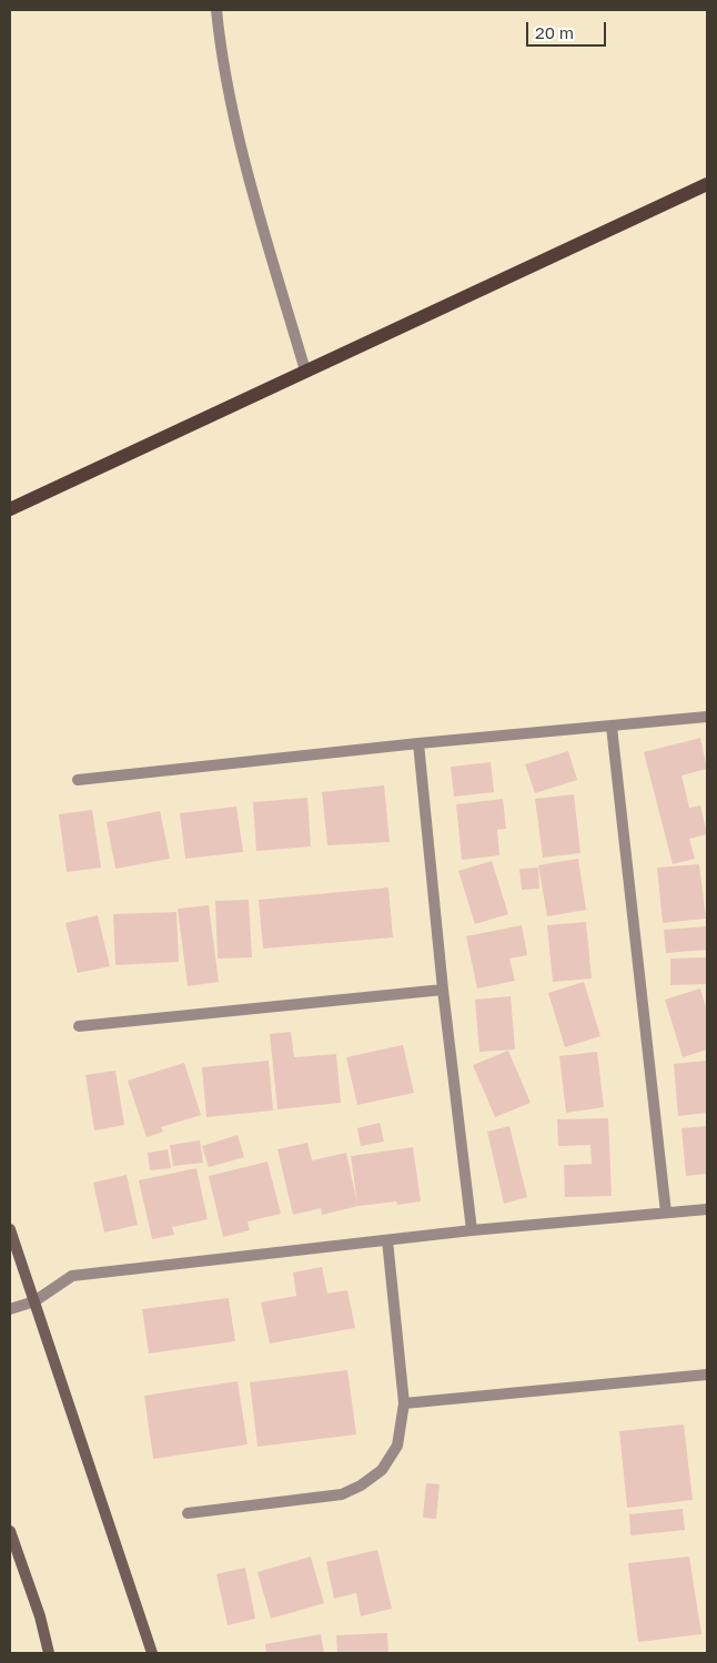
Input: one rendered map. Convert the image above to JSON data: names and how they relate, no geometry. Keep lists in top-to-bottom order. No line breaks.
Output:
{"scale_bar":"20 m"}
